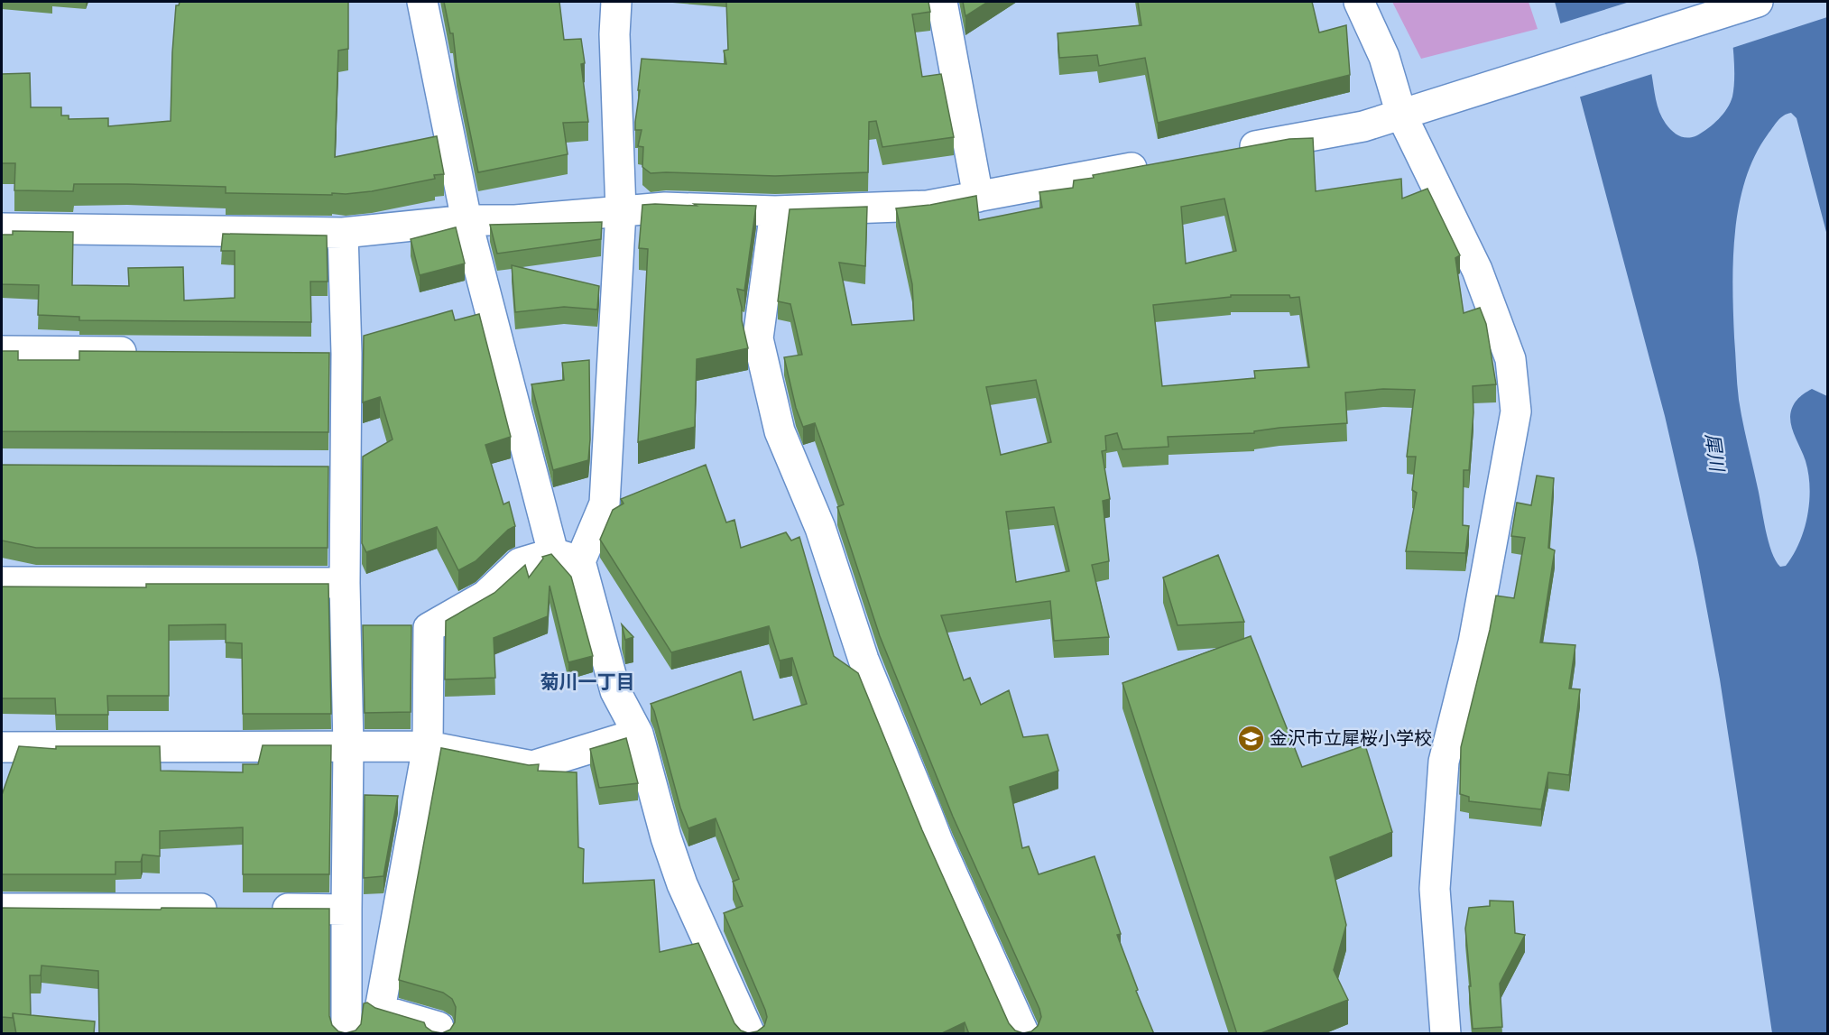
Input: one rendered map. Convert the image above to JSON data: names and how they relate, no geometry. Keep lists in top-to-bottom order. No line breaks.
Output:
{"districts":["菊川一丁目"],"water":["犀川"],"places":{"school or university":["金沢市立犀桜小学校"]}}
